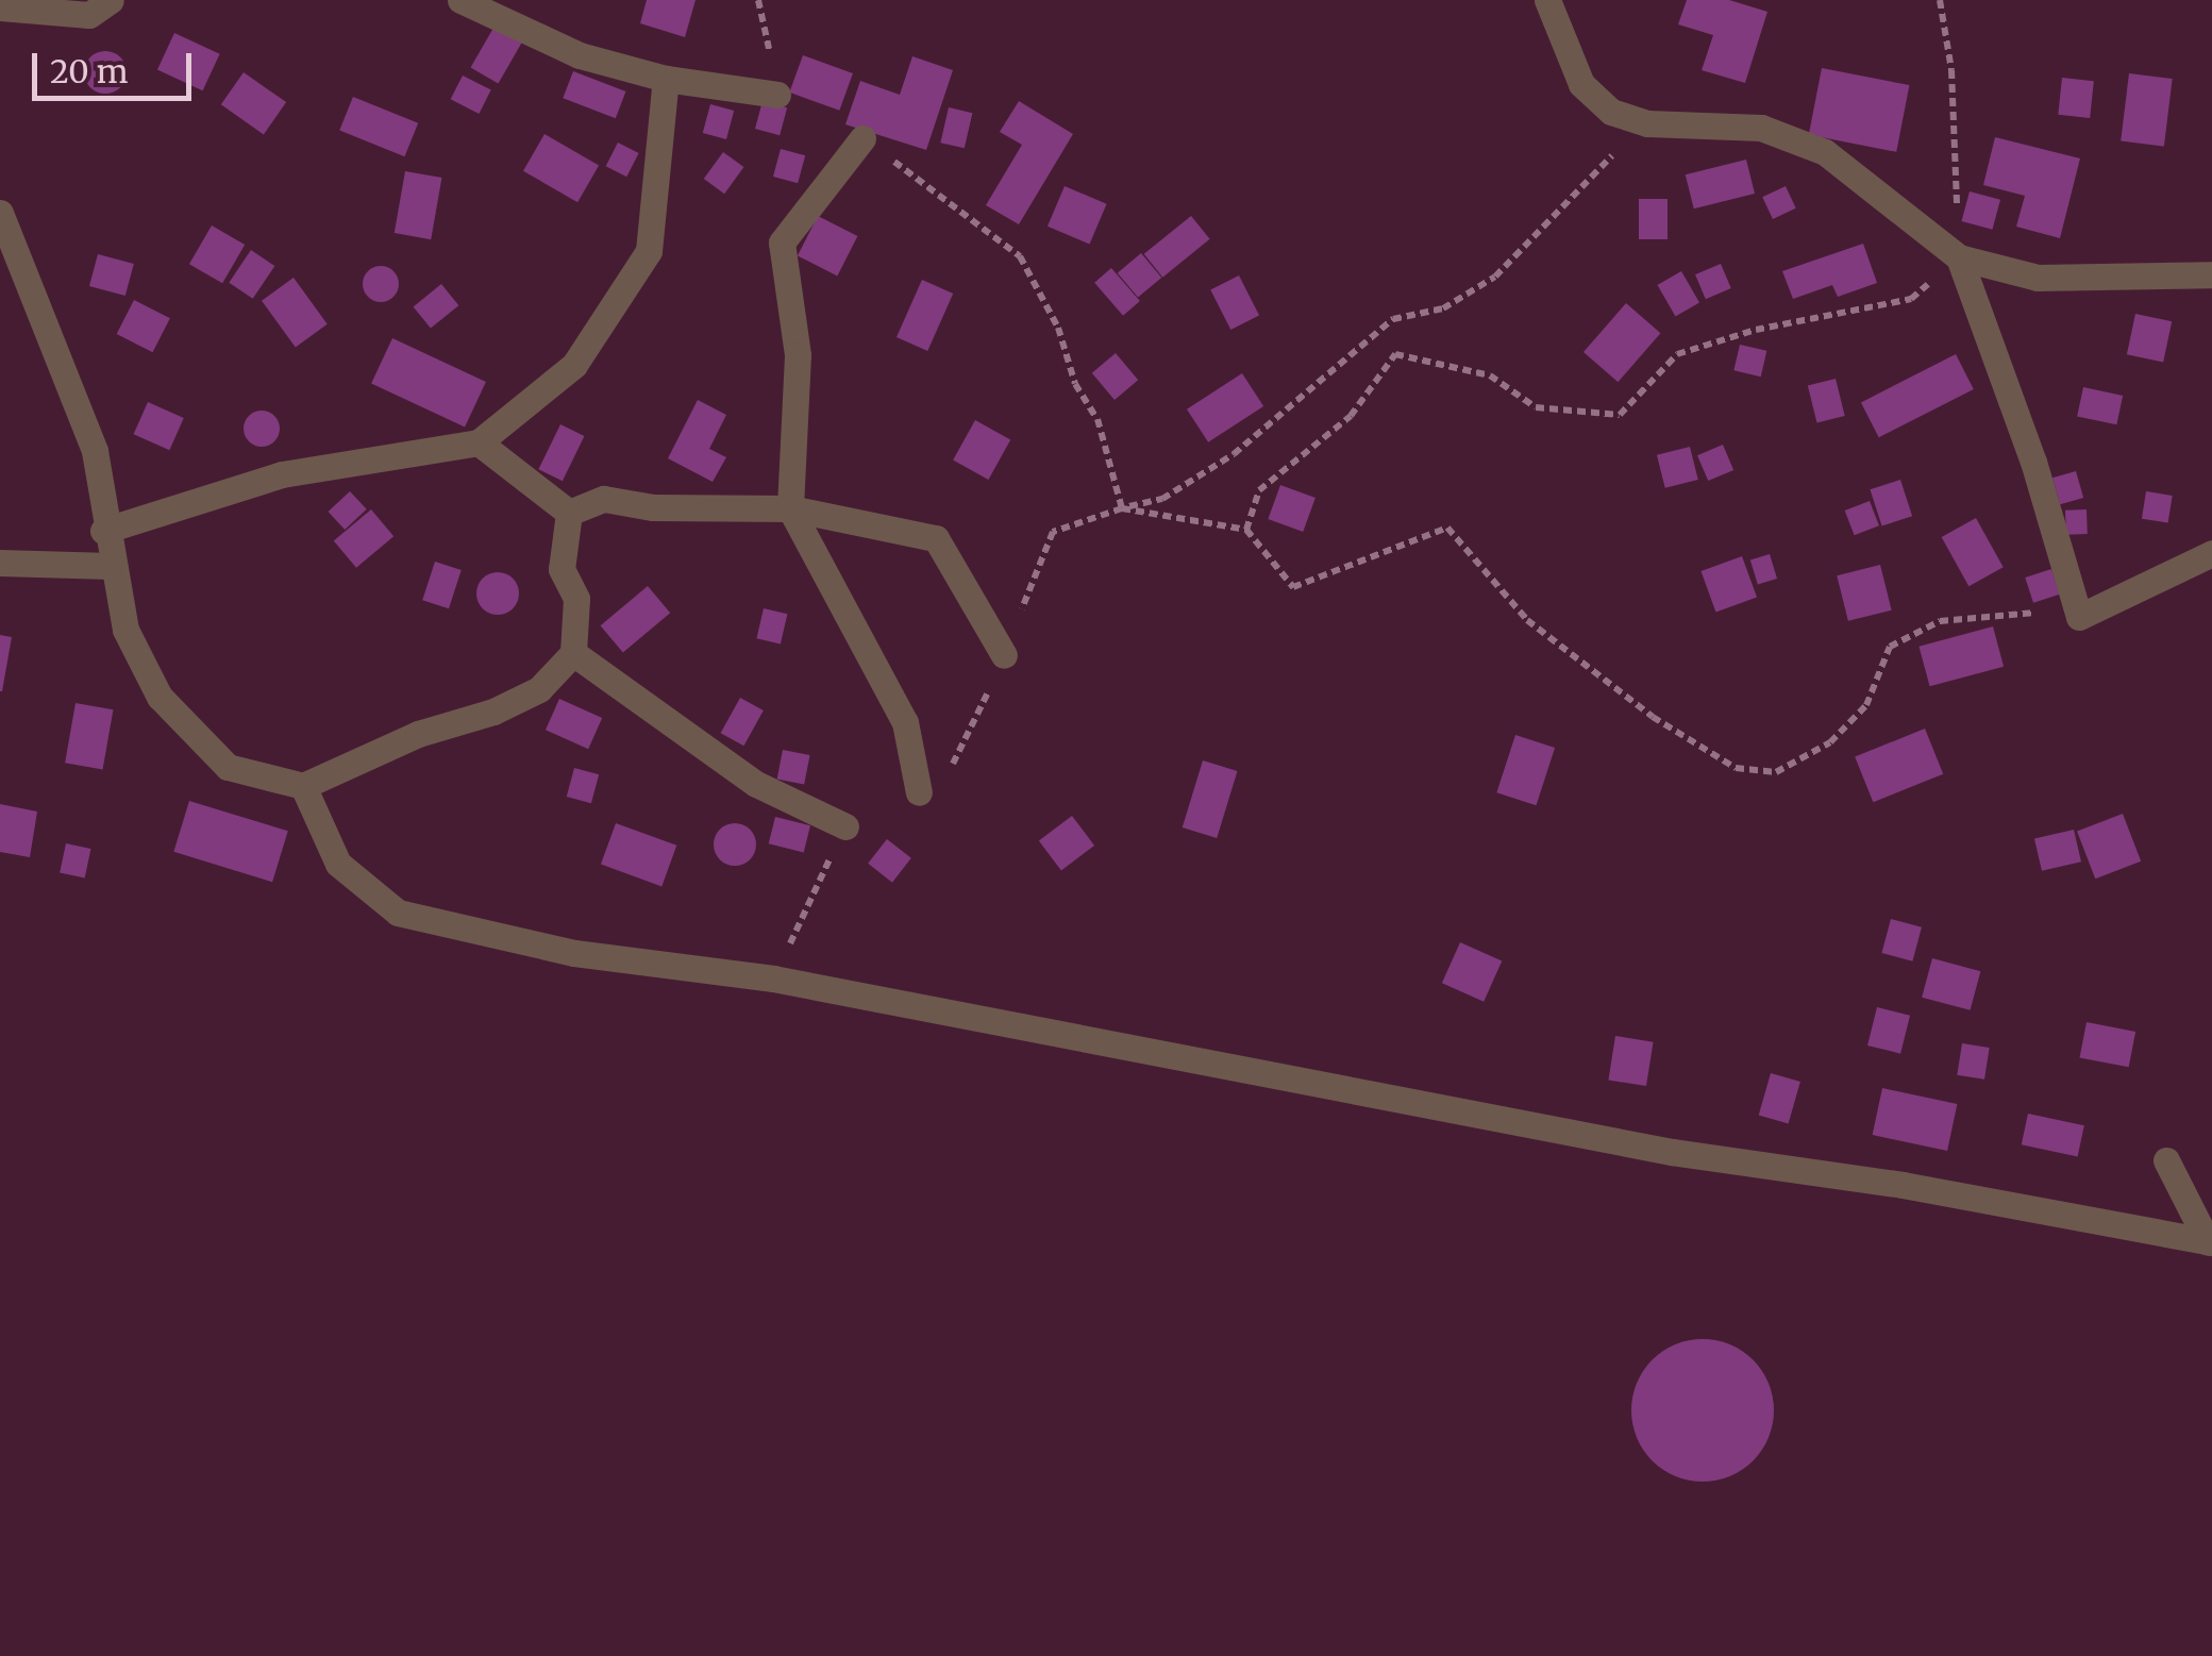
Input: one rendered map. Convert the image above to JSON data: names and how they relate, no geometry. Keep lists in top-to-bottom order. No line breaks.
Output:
{"scale_bar":"20 m"}
